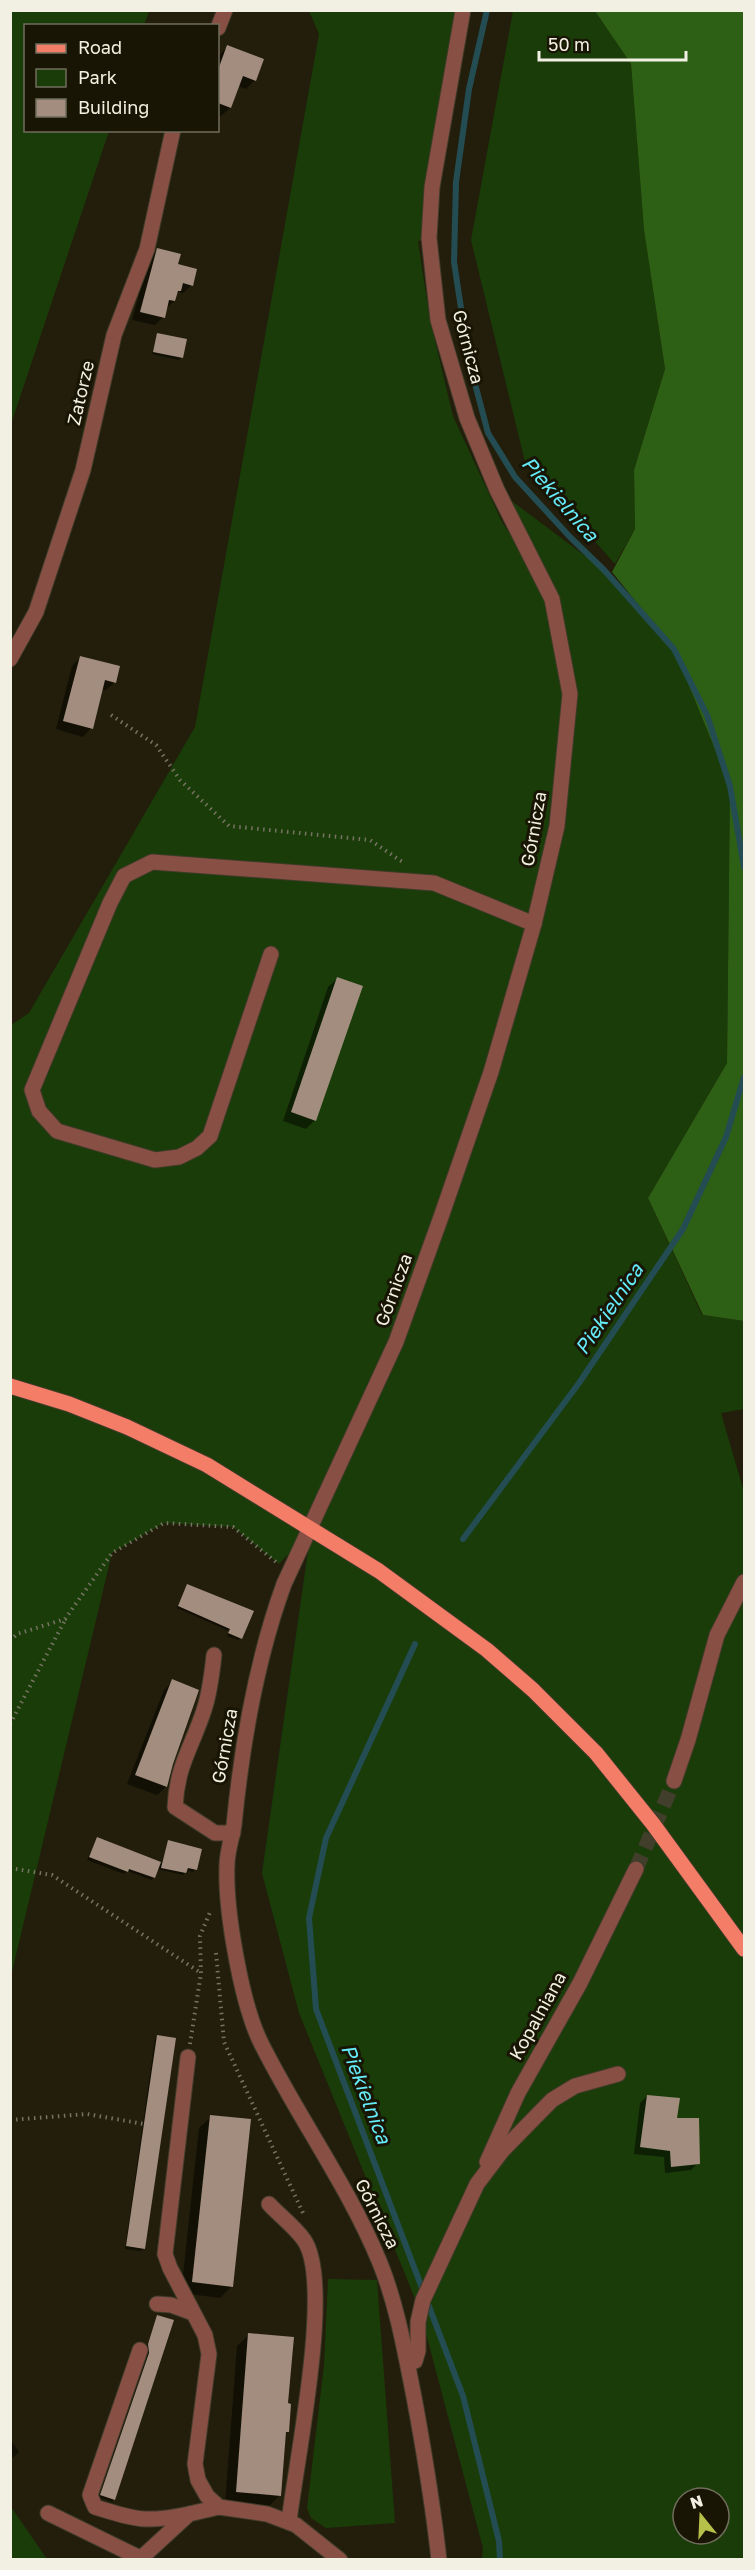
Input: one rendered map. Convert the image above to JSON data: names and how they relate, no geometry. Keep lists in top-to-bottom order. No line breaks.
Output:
{"streets":{"street":["Górnicza","Zatorze","Kopalniana"]},"crossings":[["Górnicza","Kopalniana"]],"water":["Piekielnica"],"legend":["Road","Park","Building"],"scale_bar":"50 m","north":"top"}
